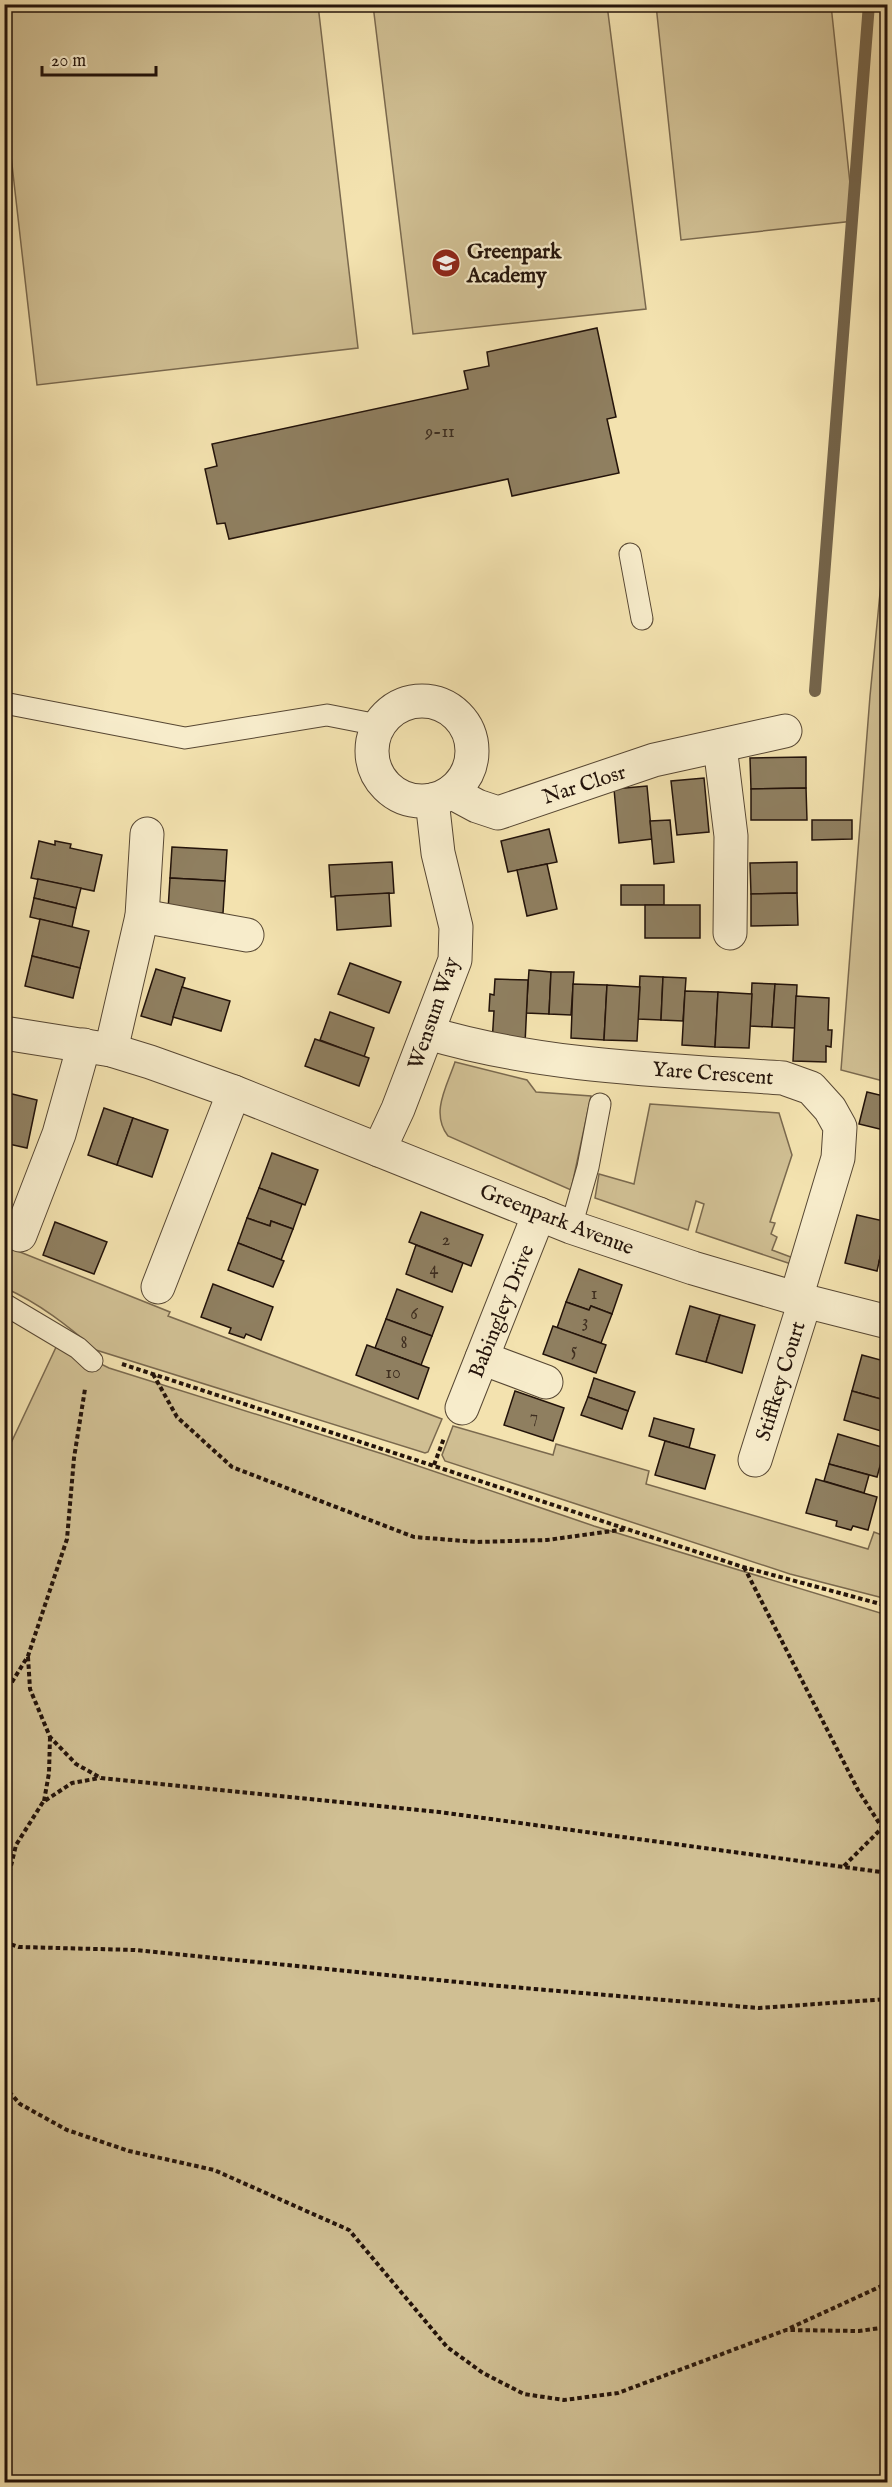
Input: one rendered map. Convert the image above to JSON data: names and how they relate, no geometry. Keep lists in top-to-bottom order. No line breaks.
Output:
{"streets":{"street":["Nar Closr","Wensum Way","Yare Crescent","Greenpark Avenue","Babingley Drive","Stiffkey Court"]},"crossings":[["Nar Closr","Wensum Way"],["Wensum Way","Yare Crescent"],["Wensum Way","Greenpark Avenue"],["Yare Crescent","Greenpark Avenue"],["Yare Crescent","Stiffkey Court"],["Greenpark Avenue","Babingley Drive"],["Greenpark Avenue","Stiffkey Court"]],"places":{"school or university":["Greenpark Academy"]},"house_numbers":["9-11","2","4","1","6","3","8","5","10","7"],"scale_bar":"20 m"}
